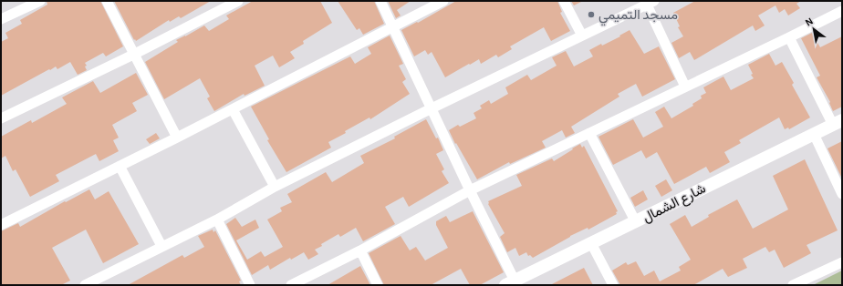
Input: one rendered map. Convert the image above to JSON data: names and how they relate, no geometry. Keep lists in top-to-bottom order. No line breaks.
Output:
{"streets":{"street":["شارع الشمال"]},"places":["مسجد التميمي"],"north":"top left"}
